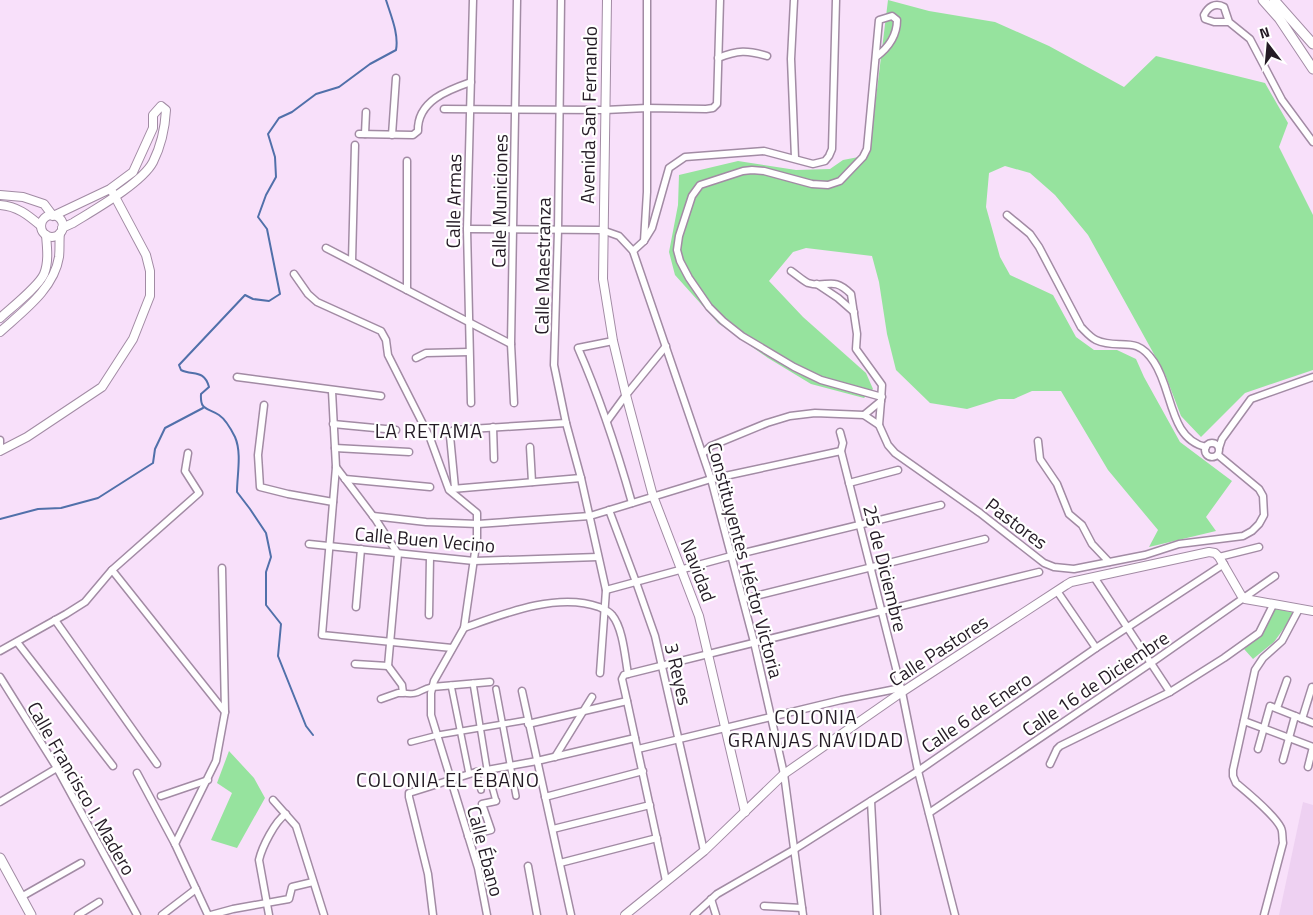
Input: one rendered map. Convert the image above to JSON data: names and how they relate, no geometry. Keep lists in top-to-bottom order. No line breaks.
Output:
{"streets":{"street":["Avenida San Fernando","Calle Armas","Calle Municiones","Calle Maestranza","Pastores","Calle Buen Vecino","Constituyentes Héctor Victoria","25 de Diciembre","Navidad","Calle Pastores","3 Reyes","Calle 16 de Diciembre","Calle 6 de Enero","Calle Francisco I. Madero","Calle Ébano"]},"crossings":[["Avenida San Fernando","Navidad"],["Calle Maestranza","Calle Buen Vecino"],["Constituyentes Héctor Victoria","Calle Pastores"],["Constituyentes Héctor Victoria","Calle 6 de Enero"],["25 de Diciembre","Calle Pastores"],["25 de Diciembre","Calle 16 de Diciembre"],["25 de Diciembre","Calle 6 de Enero"],["Navidad","Calle Pastores"],["Calle Pastores","3 Reyes"],["Calle Pastores","Calle 6 de Enero"]],"districts":["LA RETAMA","COLONIA GRANJAS NAVIDAD","COLONIA EL ÉBANO"],"north":"top"}
